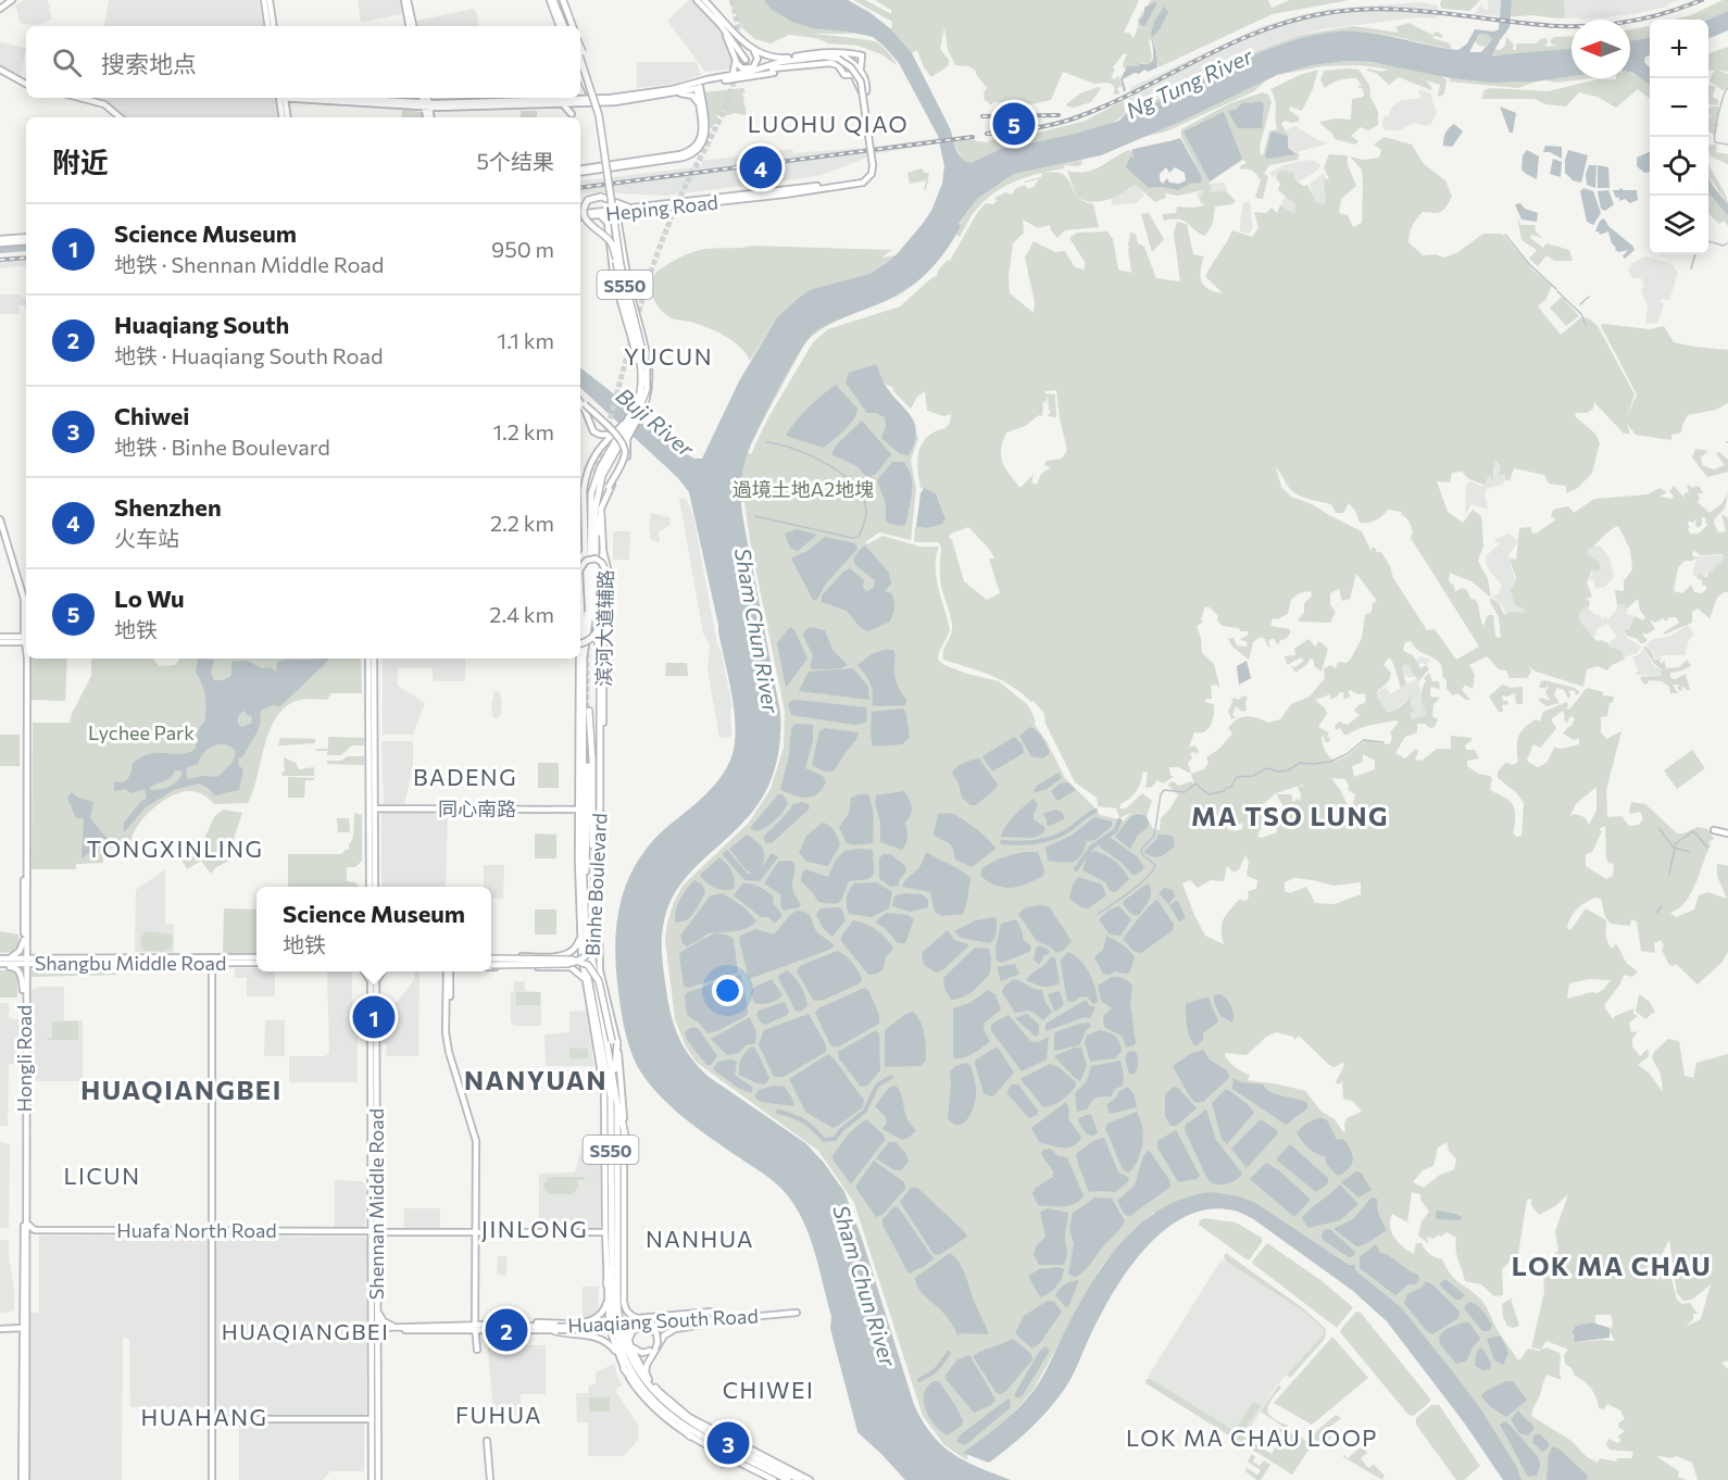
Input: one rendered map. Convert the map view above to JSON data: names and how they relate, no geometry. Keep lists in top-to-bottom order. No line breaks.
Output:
{"streets":{"highway":["S550","Binhe Boulevard"],"main road":["Heping Road","滨河大道辅路","同心南路","Shangbu Middle Road","Hongli Road","Shennan Middle Road","Huafa North Road","Huaqiang South Road"]},"crossings":[["S550","滨河大道辅路"],["S550","Binhe Boulevard"],["滨河大道辅路","Binhe Boulevard"],["Shangbu Middle Road","Hongli Road"],["Hongli Road","Huafa North Road"],["Shennan Middle Road","Huafa North Road"],["Shennan Middle Road","Huaqiang South Road"]],"districts":["LUOHU QIAO","YUCUN","BADENG","MA TSO LUNG","TONGXINLING","NANYUAN","HUAQIANGBEI","LICUN","JINLONG","NANHUA","LOK MA CHAU","HUAQIANGBEI","CHIWEI","FUHUA","HUAHANG","LOK MA CHAU LOOP"],"water":["Ng Tung River","Buji River","Sham Chun River"],"parks":["過境土地A2地塊","Lychee Park"],"north":"left","page":{"map_buttons":["+","−"],"search":"搜索地点","pins":["5","4","1","2","3"],"heading":["附近","5个结果"],"list":[{"mark":"1","name":"Science Museum","note":"地铁 · Shennan Middle Road","value":"950 m"},{"mark":"2","name":"Huaqiang South","note":"地铁 · Huaqiang South Road","value":"1.1 km"},{"mark":"3","name":"Chiwei","note":"地铁 · Binhe Boulevard","value":"1.2 km"},{"mark":"4","name":"Shenzhen","note":"火车站","value":"2.2 km"},{"mark":"5","name":"Lo Wu","note":"地铁","value":"2.4 km"}],"popup":["Science Museum","地铁"]}}
